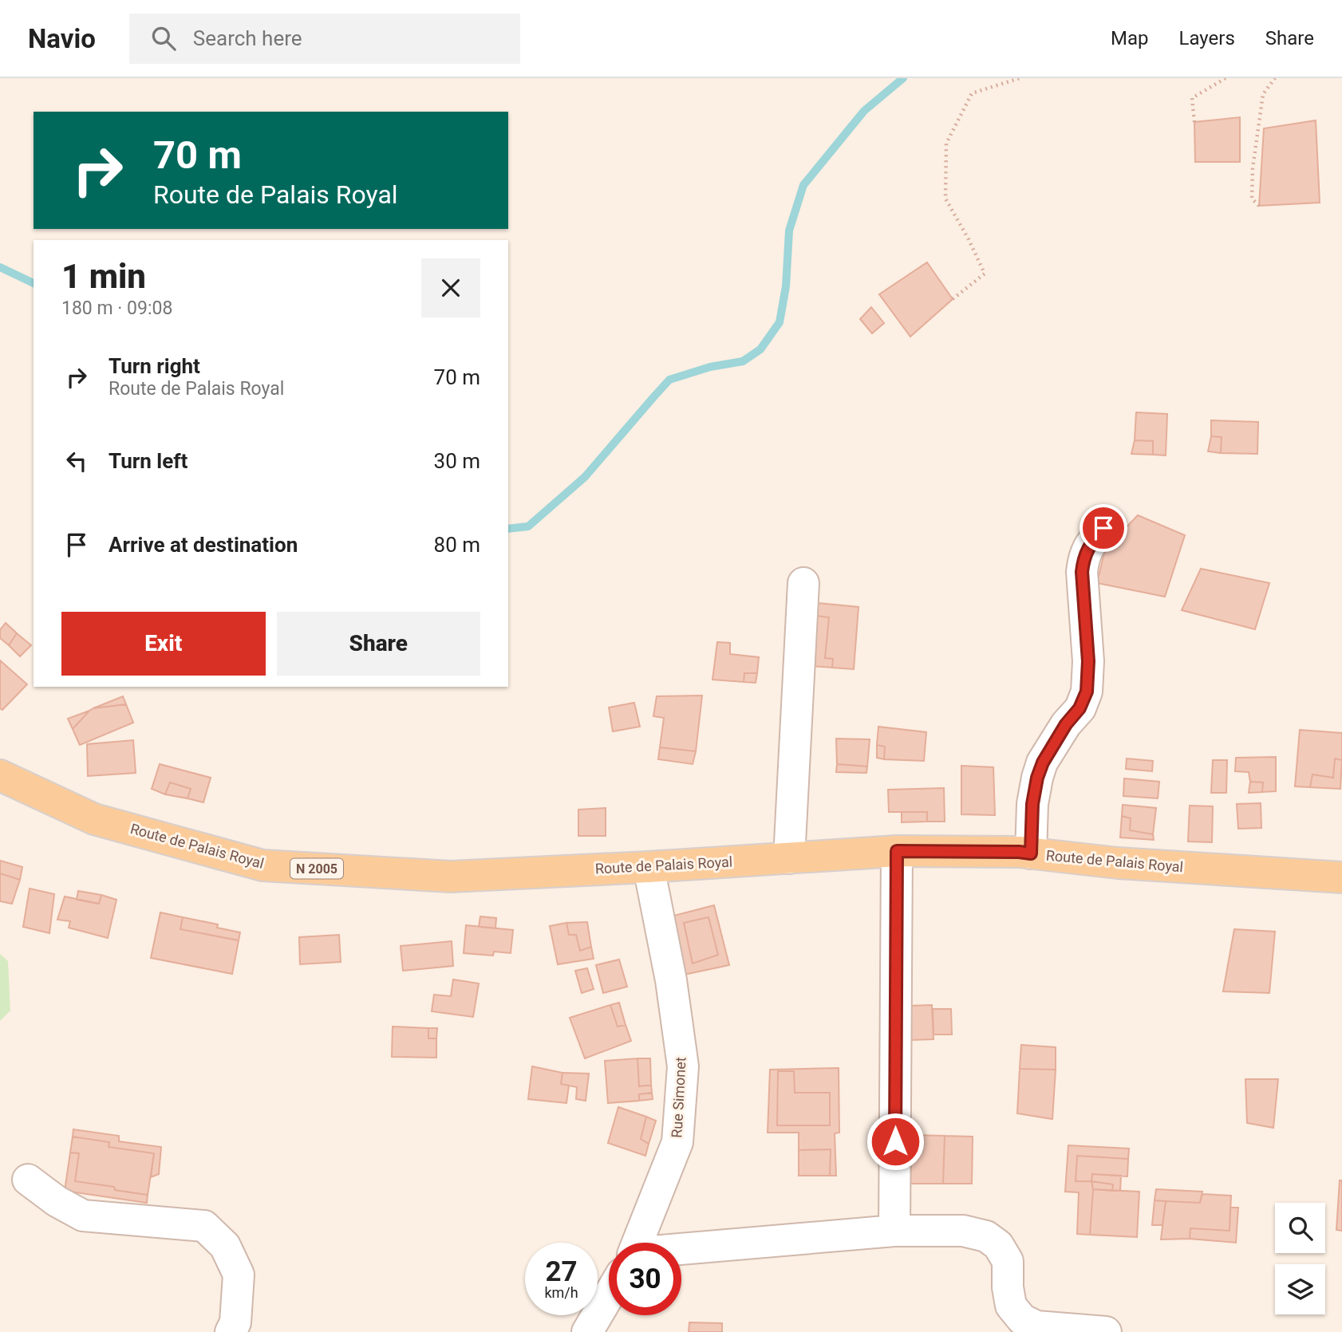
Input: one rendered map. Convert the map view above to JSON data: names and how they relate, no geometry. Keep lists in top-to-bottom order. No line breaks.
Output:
{"streets":{"main road":["Route de Palais Royal","N 2005"],"street":["Rue Simonet"]},"crossings":[["Route de Palais Royal","Rue Simonet"]],"page":{"header":"Navio","search":"Search here","nav":["Map","Layers","Share"],"turn":["70 m","Route de Palais Royal"],"heading":["1 min","180 m · 09:08"],"list":[{"name":"Turn right","note":"Route de Palais Royal","value":"70 m"},{"name":"Turn left","value":"30 m"},{"name":"Arrive at destination","value":"80 m"}],"buttons":["Exit","Share"],"speed":"27 km/h","limit":"30"}}
